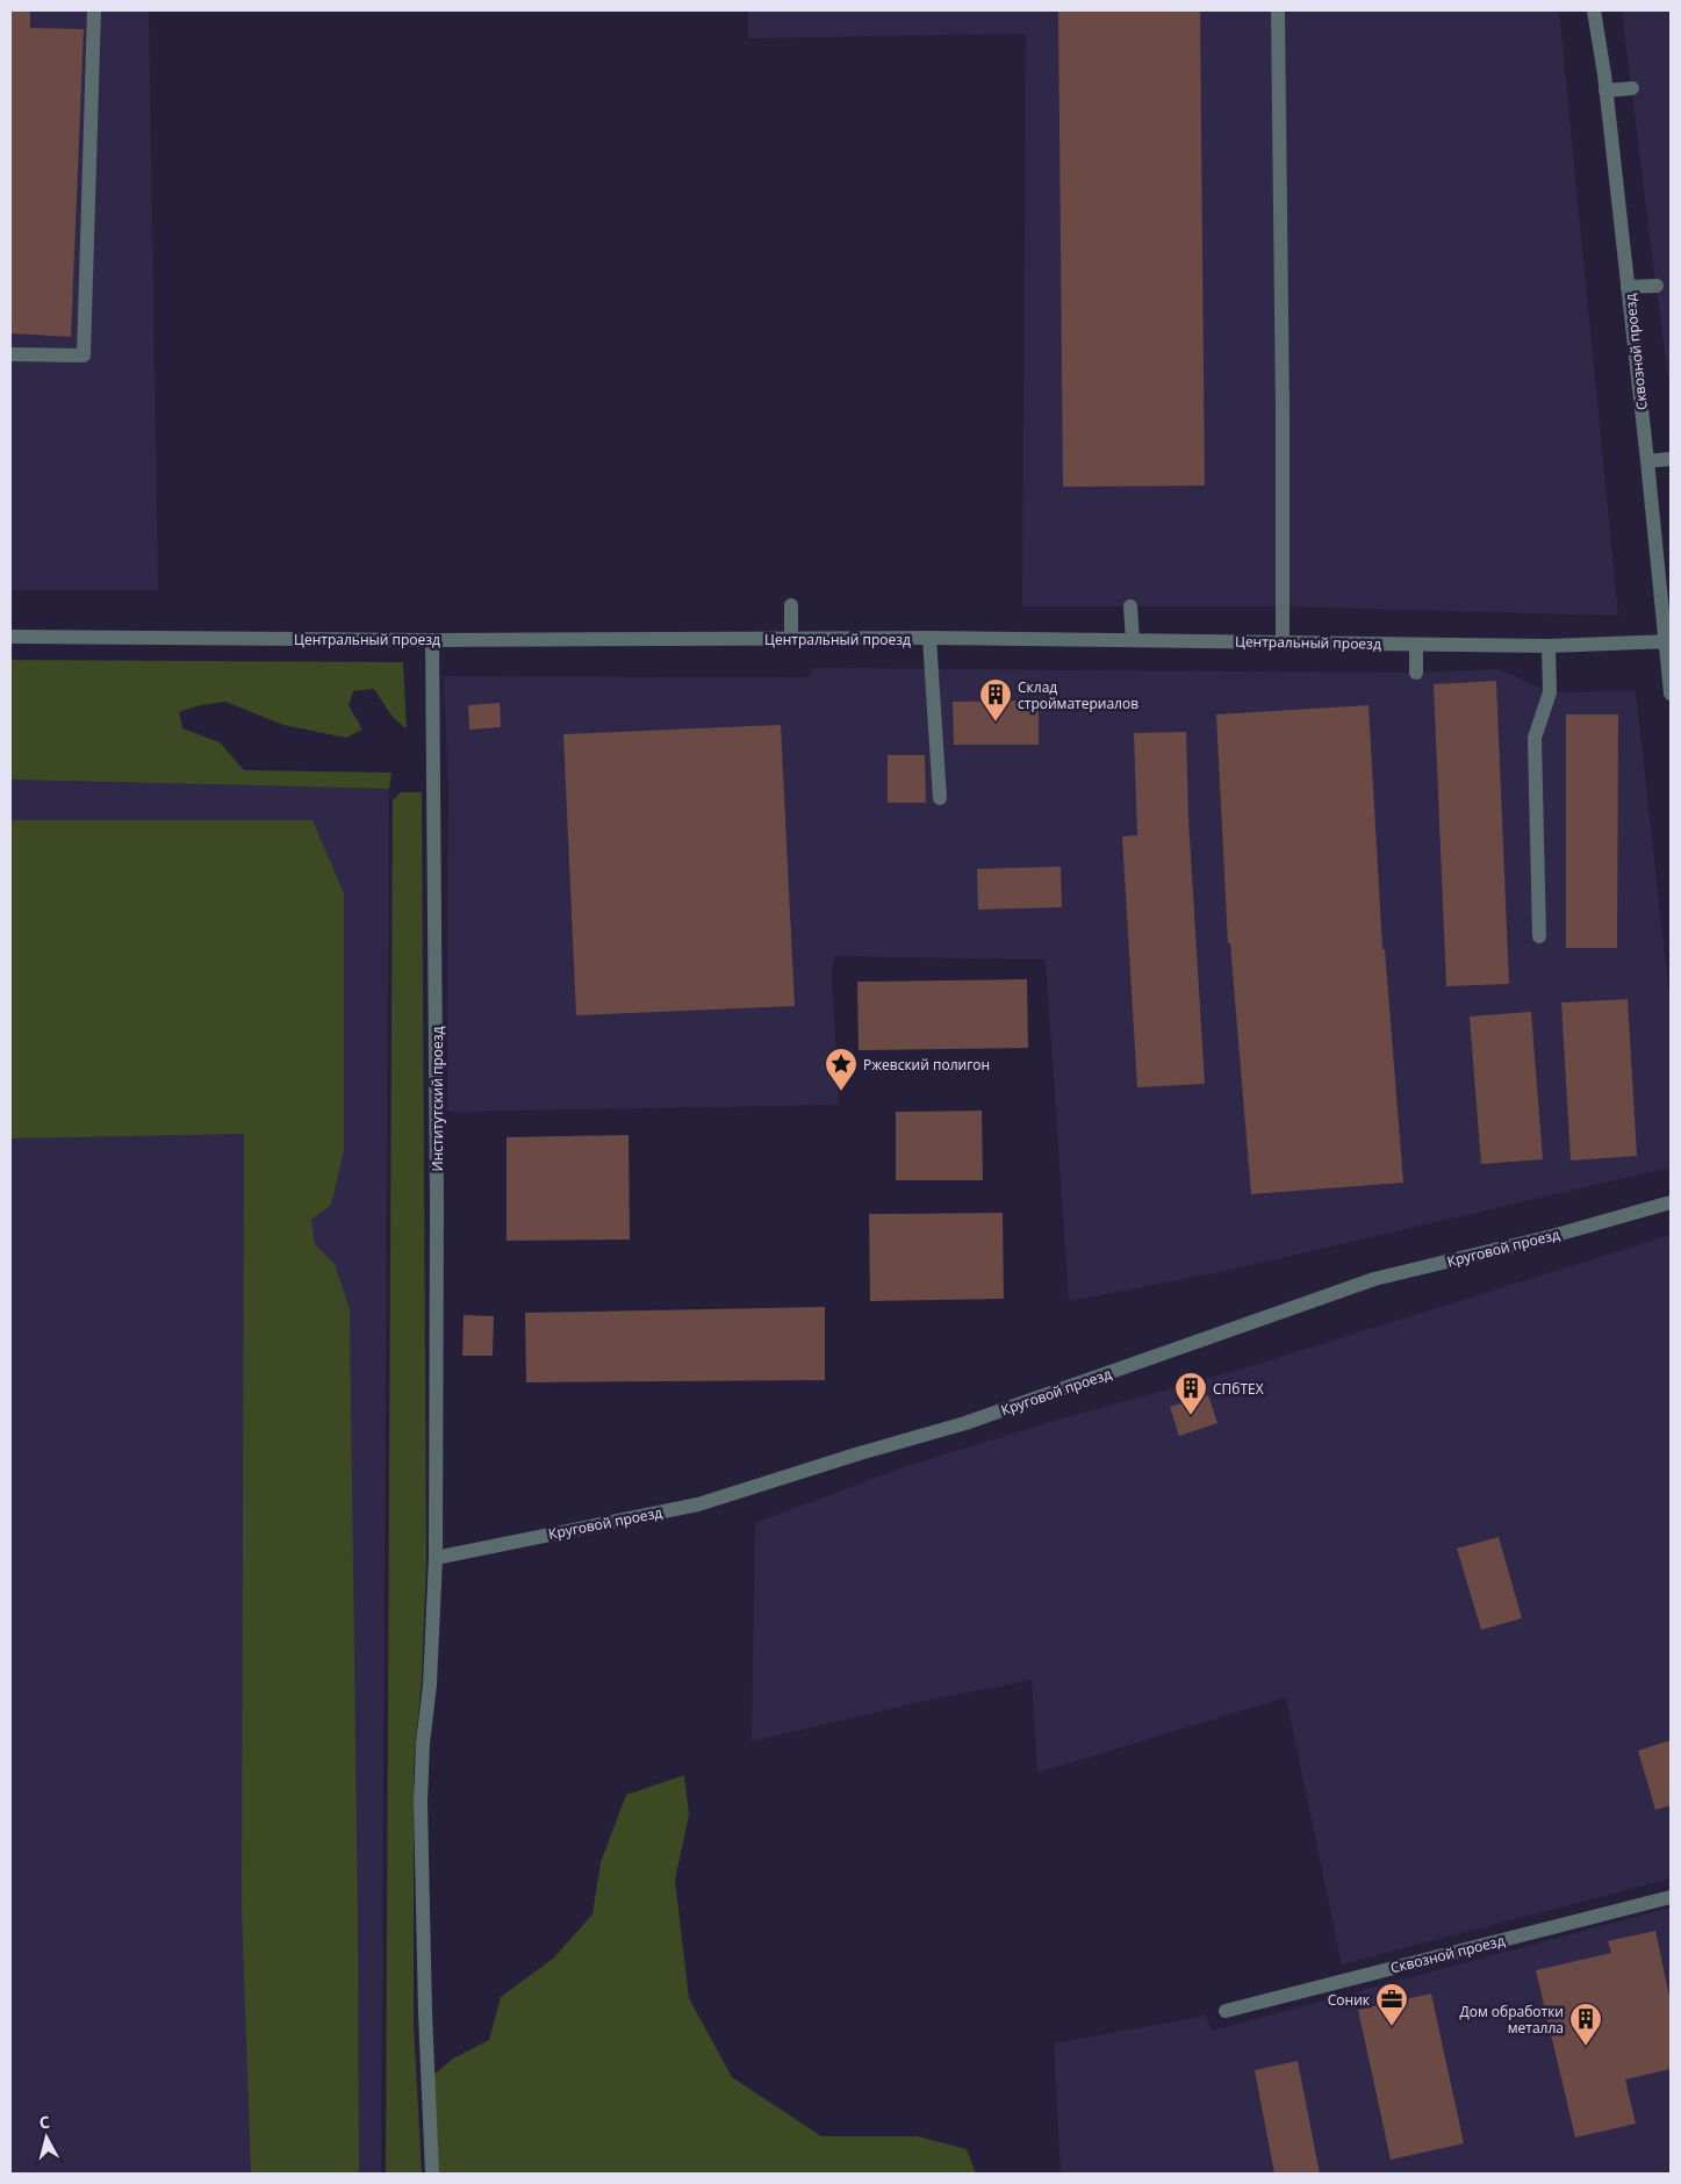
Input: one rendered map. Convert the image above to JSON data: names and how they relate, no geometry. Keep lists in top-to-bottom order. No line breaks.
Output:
{"streets":{"street":["Сквозной проезд","Центральный проезд","Институтский проезд","Круговой проезд"]},"crossings":[["Сквозной проезд","Центральный проезд"],["Центральный проезд","Институтский проезд"],["Институтский проезд","Круговой проезд"]],"places":{"building":["Склад стройматериалов","СПбТЕХ","Дом обработки металла"],"place":["Ржевский полигон"],"office":["Соник"]},"north":"top"}
